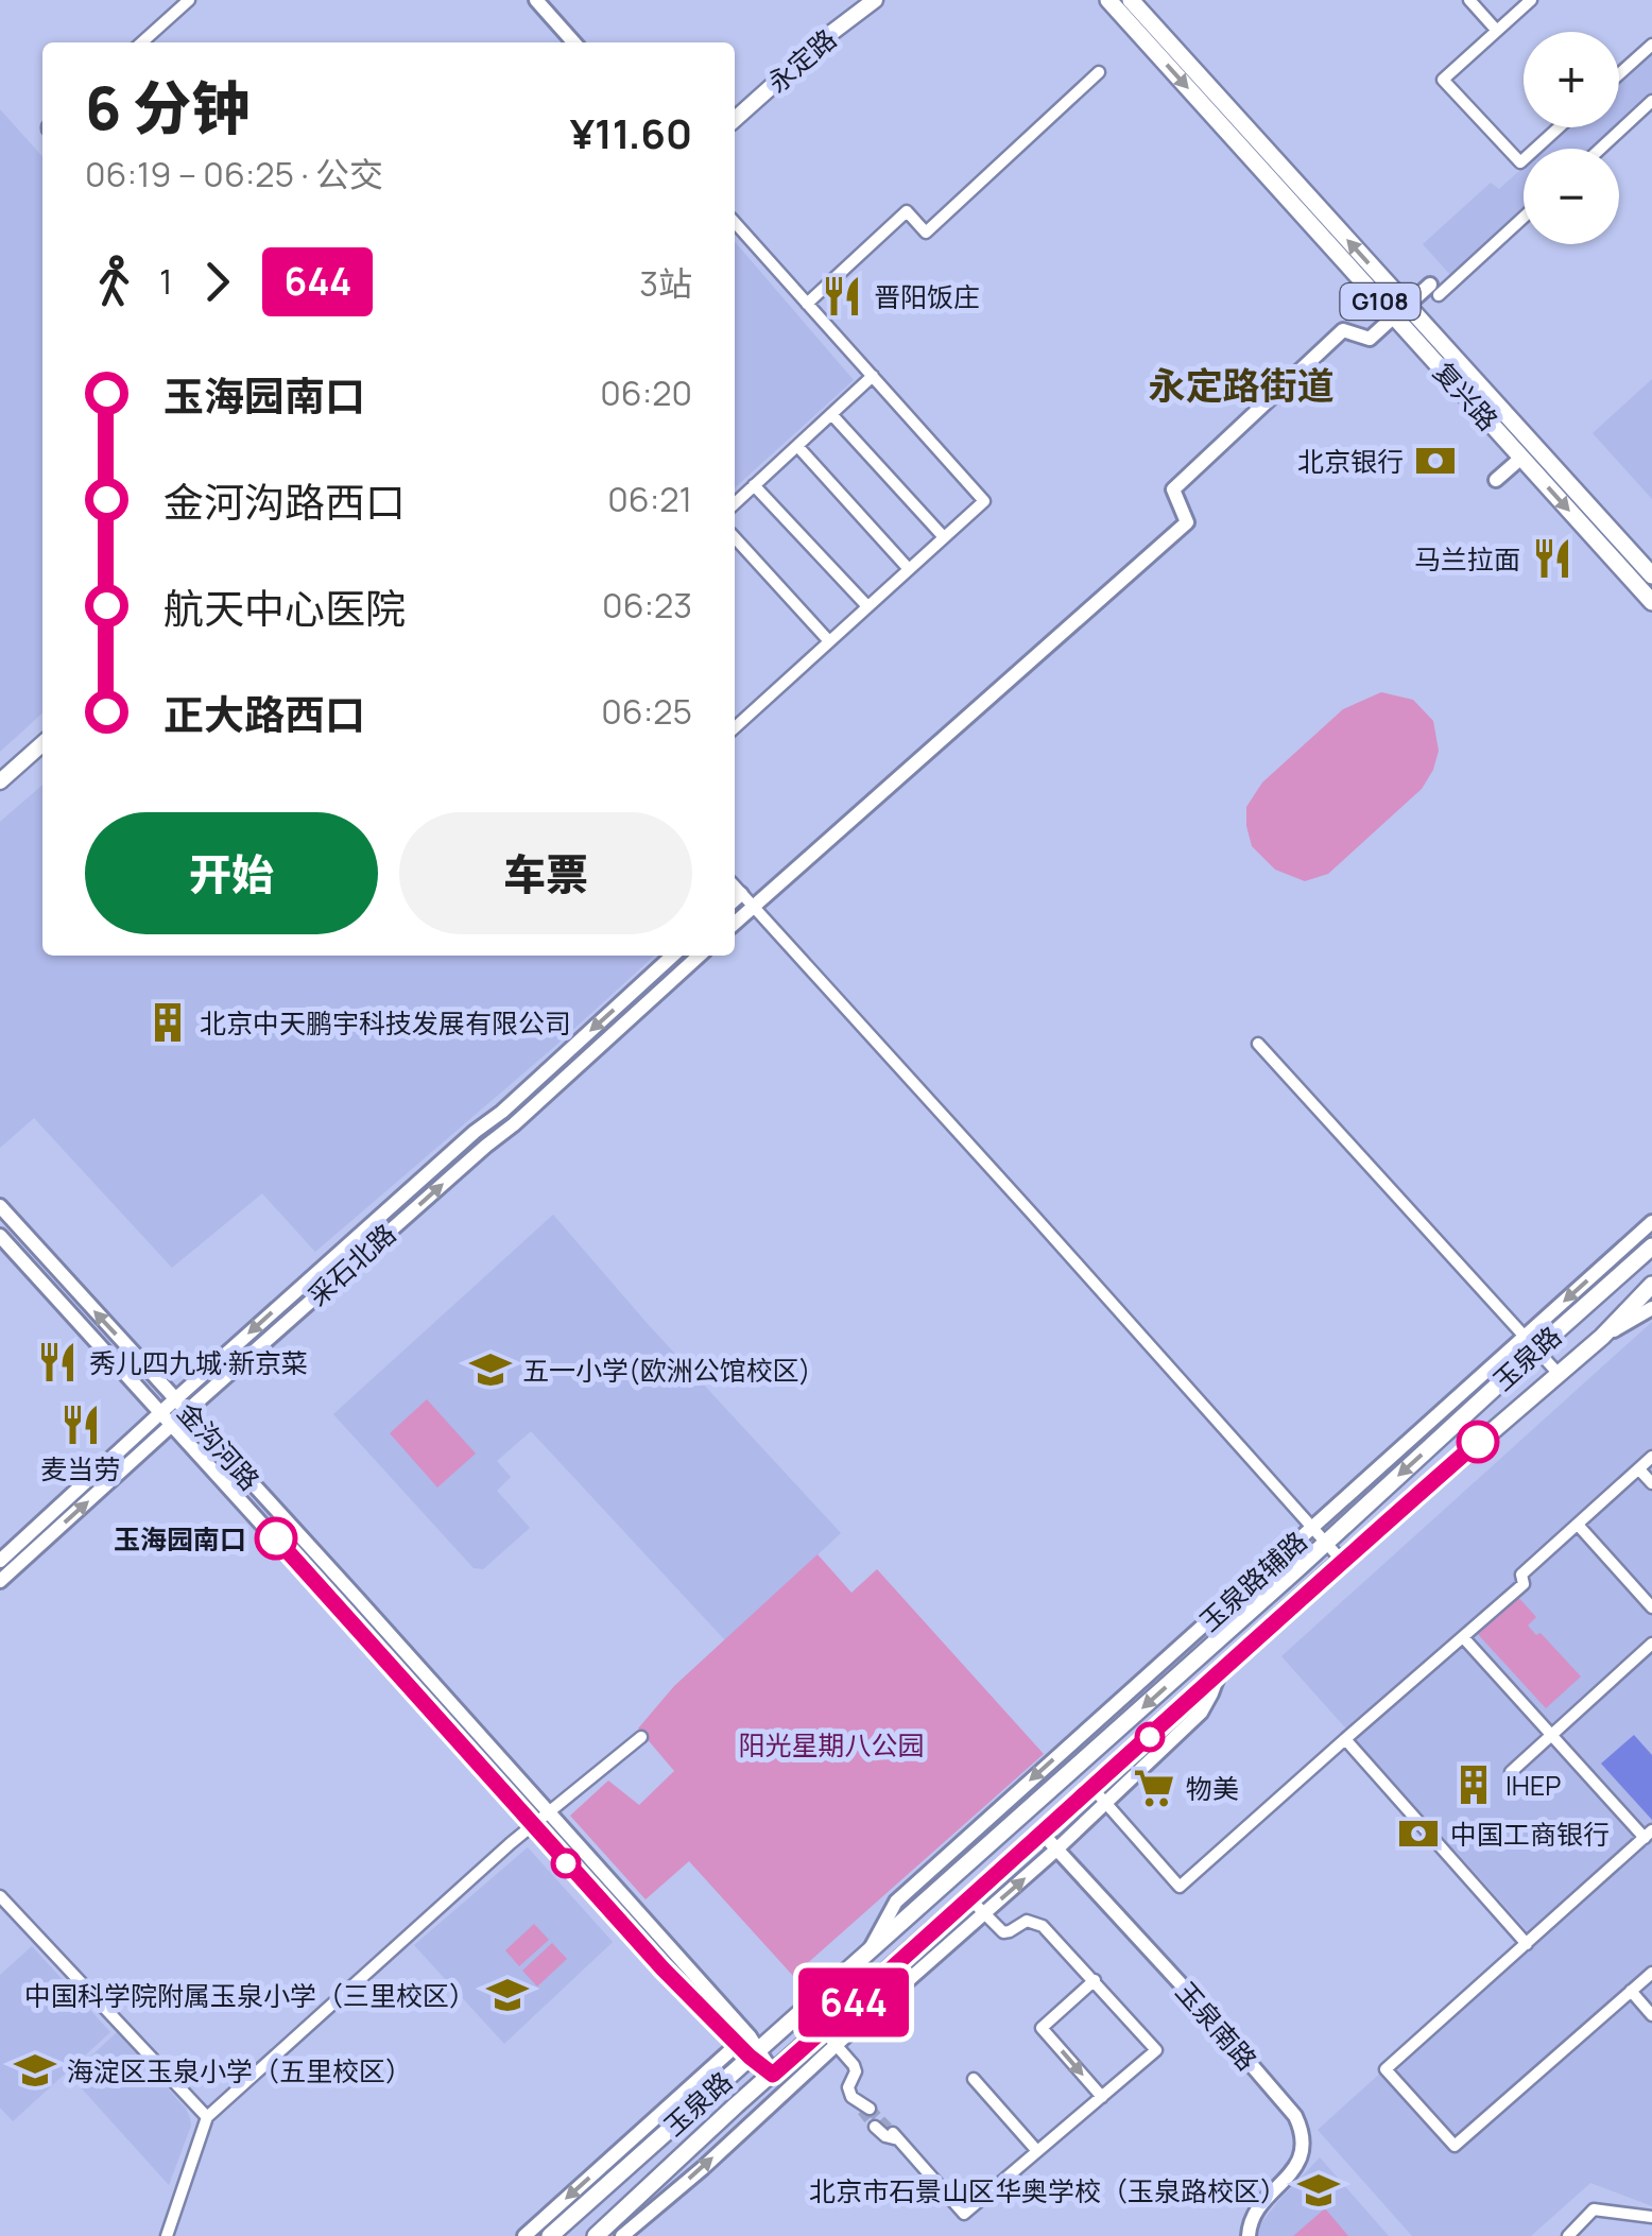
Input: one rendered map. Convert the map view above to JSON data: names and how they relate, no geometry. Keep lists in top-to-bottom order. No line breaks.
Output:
{"streets":{"main road":["永定路","G108","复兴路","玉泉路"],"street":["采石北路","金沟河路","玉泉路辅路","玉泉南路"]},"crossings":[["采石北路","金沟河路"],["玉泉路","金沟河路"],["玉泉路","玉泉路辅路"],["玉泉路","玉泉南路"]],"districts":["永定路街道"],"parks":["阳光星期八公园"],"places":{"restaurant":["晋阳饭庄","马兰拉面","秀儿四九城·新京菜","麦当劳"],"bank":["北京银行","中国工商银行"],"building":["北京中天鹏宇科技发展有限公司","IHEP"],"school or university":["五一小学(欧洲公馆校区)","中国科学院附属玉泉小学（三里校区）","海淀区玉泉小学（五里校区）","北京市石景山区华奥学校（玉泉路校区）"],"other":["玉海园南口"],"supermarket":["物美"]},"lines":["bus line 644"],"page":{"on_map":"644","map_buttons":["+","−"],"heading":["6 分钟","06:19 – 06:25 · 公交","¥11.60"],"legs":["1","644","3站"],"list":[{"name":"玉海园南口","value":"06:20"},{"name":"金河沟路西口","value":"06:21"},{"name":"航天中心医院","value":"06:23"},{"name":"正大路西口","value":"06:25"}],"buttons":["开始","车票"]}}
